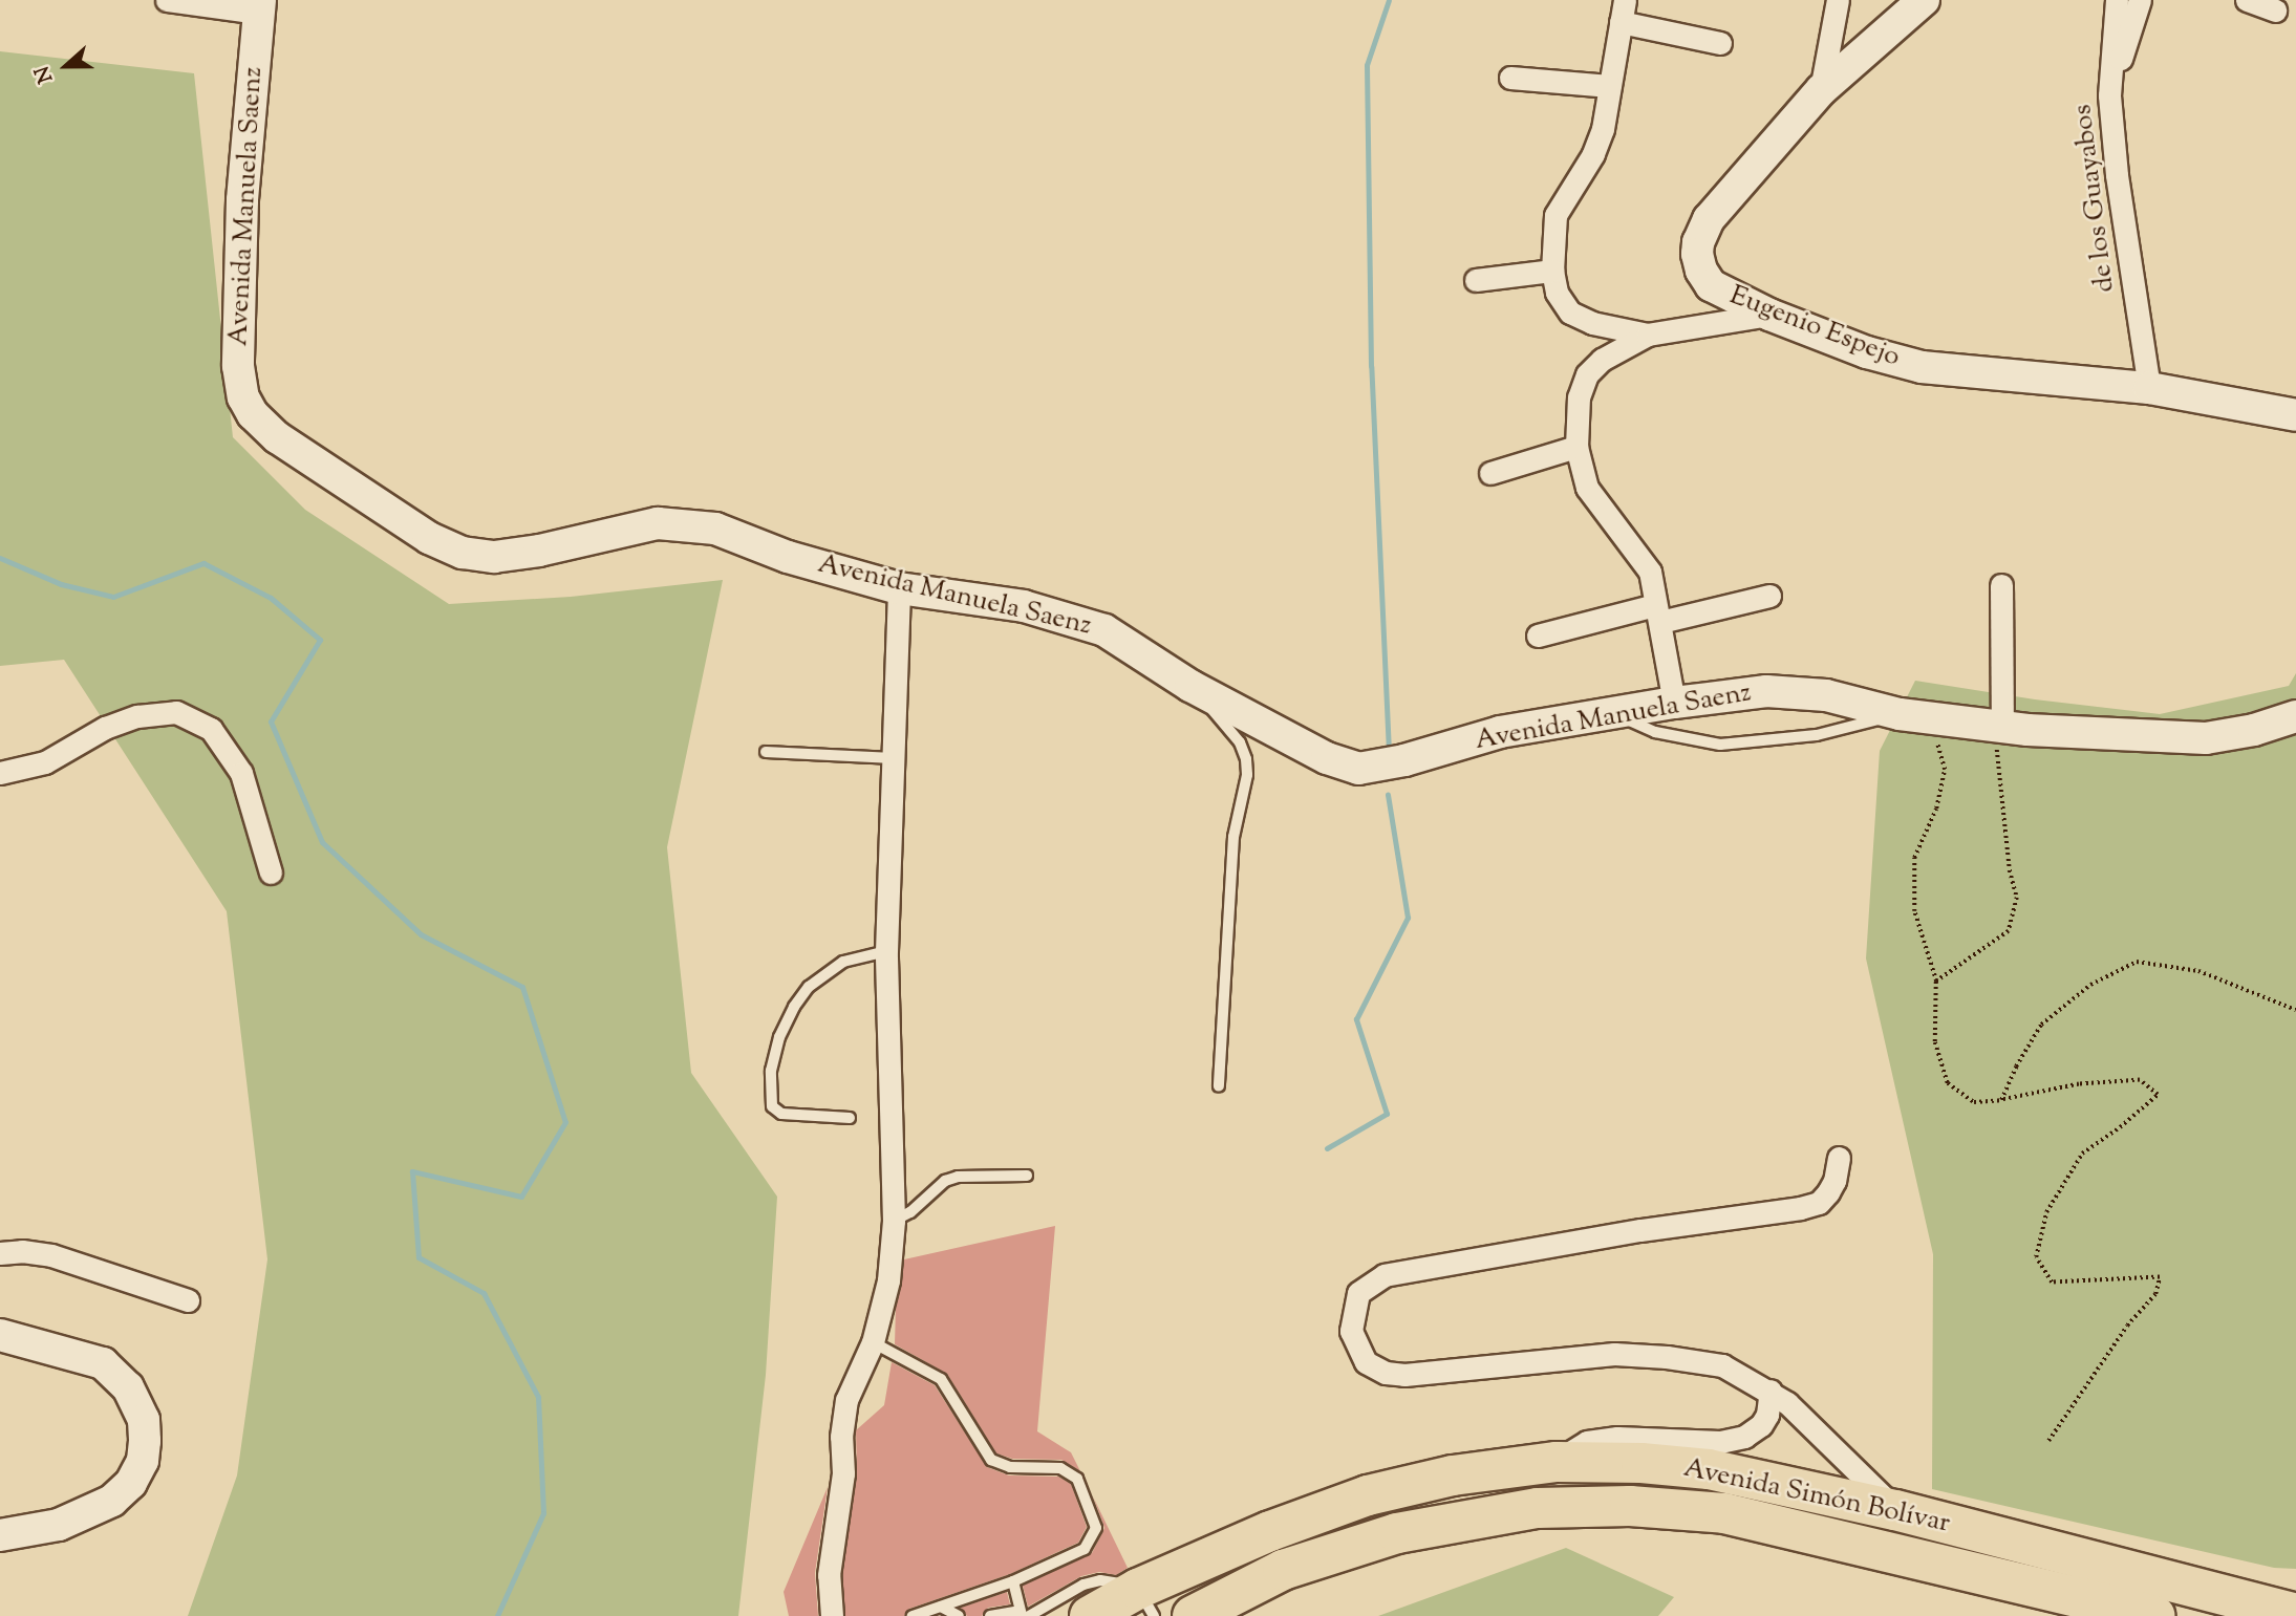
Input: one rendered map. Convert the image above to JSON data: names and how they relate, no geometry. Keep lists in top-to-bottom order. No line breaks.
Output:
{"streets":{"highway":["Avenida Simón Bolívar"],"street":["de los Guayabos","Avenida Manuela Saenz","Eugenio Espejo"]},"crossings":[["de los Guayabos","Eugenio Espejo"]],"north":"left"}
